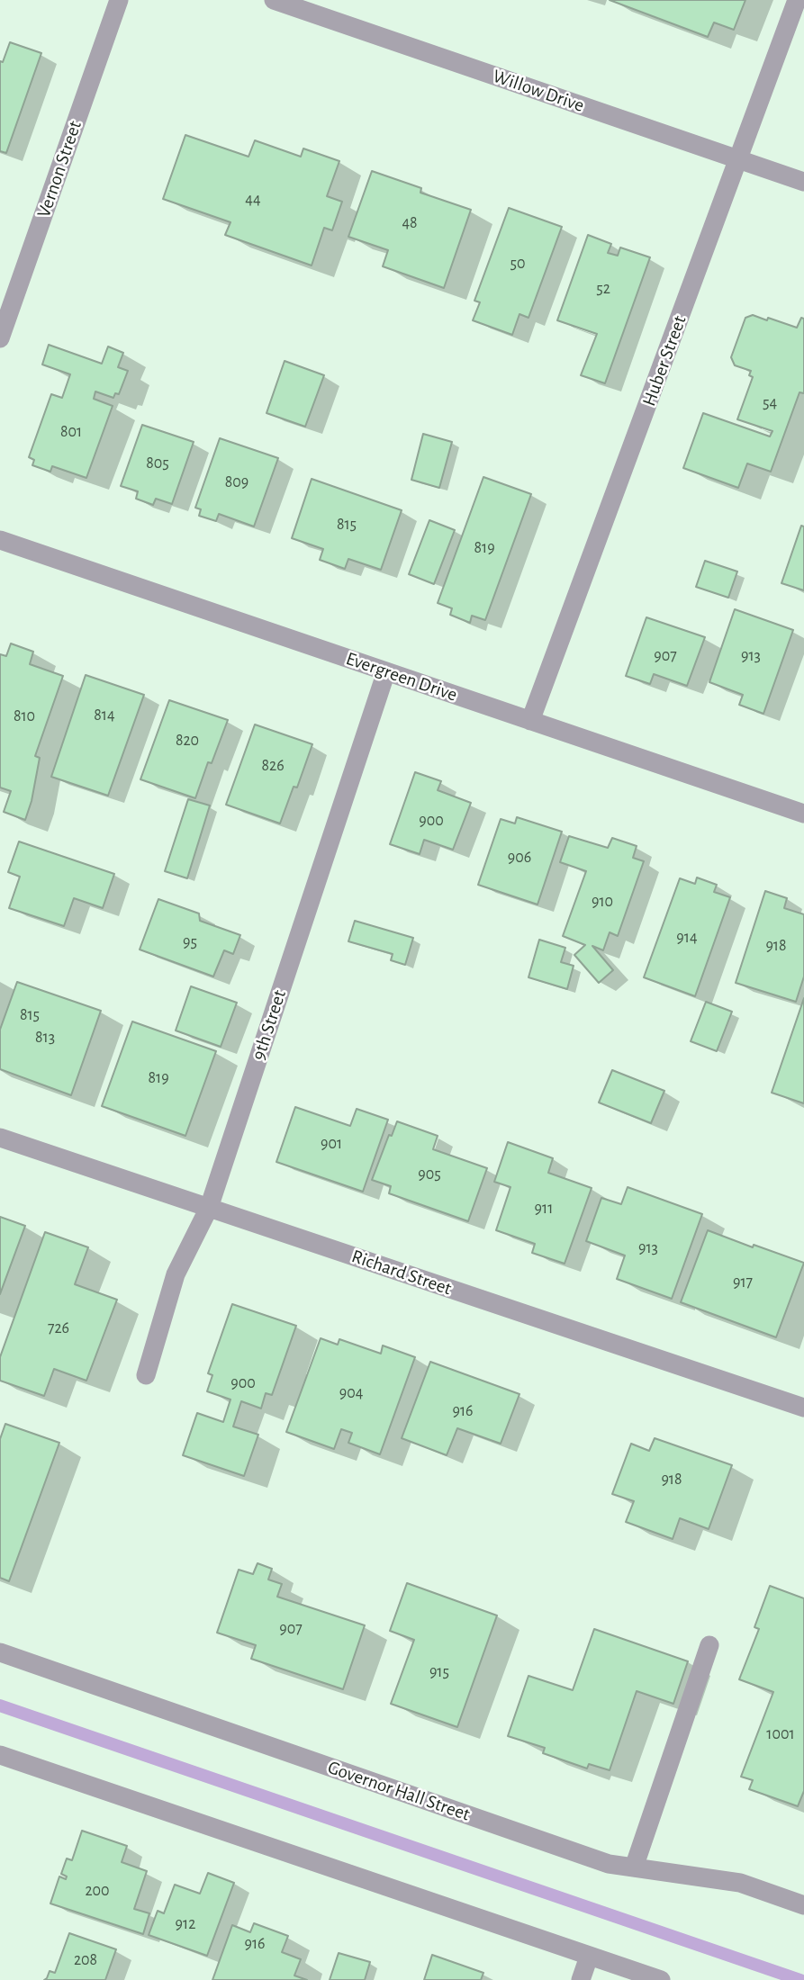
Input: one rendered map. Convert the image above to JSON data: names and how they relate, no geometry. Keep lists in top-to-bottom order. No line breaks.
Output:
{"streets":{"street":["Willow Drive","Vernon Street","Huber Street","Evergreen Drive","9th Street","Richard Street","Governor Hall Street"]},"crossings":[["Willow Drive","Huber Street"],["Huber Street","Evergreen Drive"],["Evergreen Drive","9th Street"],["9th Street","Richard Street"]],"house_numbers":["44","48","50","52","54","801","805","809","815","819","907","913","814","810","820","826","900","906","910","914","95","918","815","813","819","901","905","911","913","917","726","900","904","916","918","907","915","1001","200","912","916","208"]}
